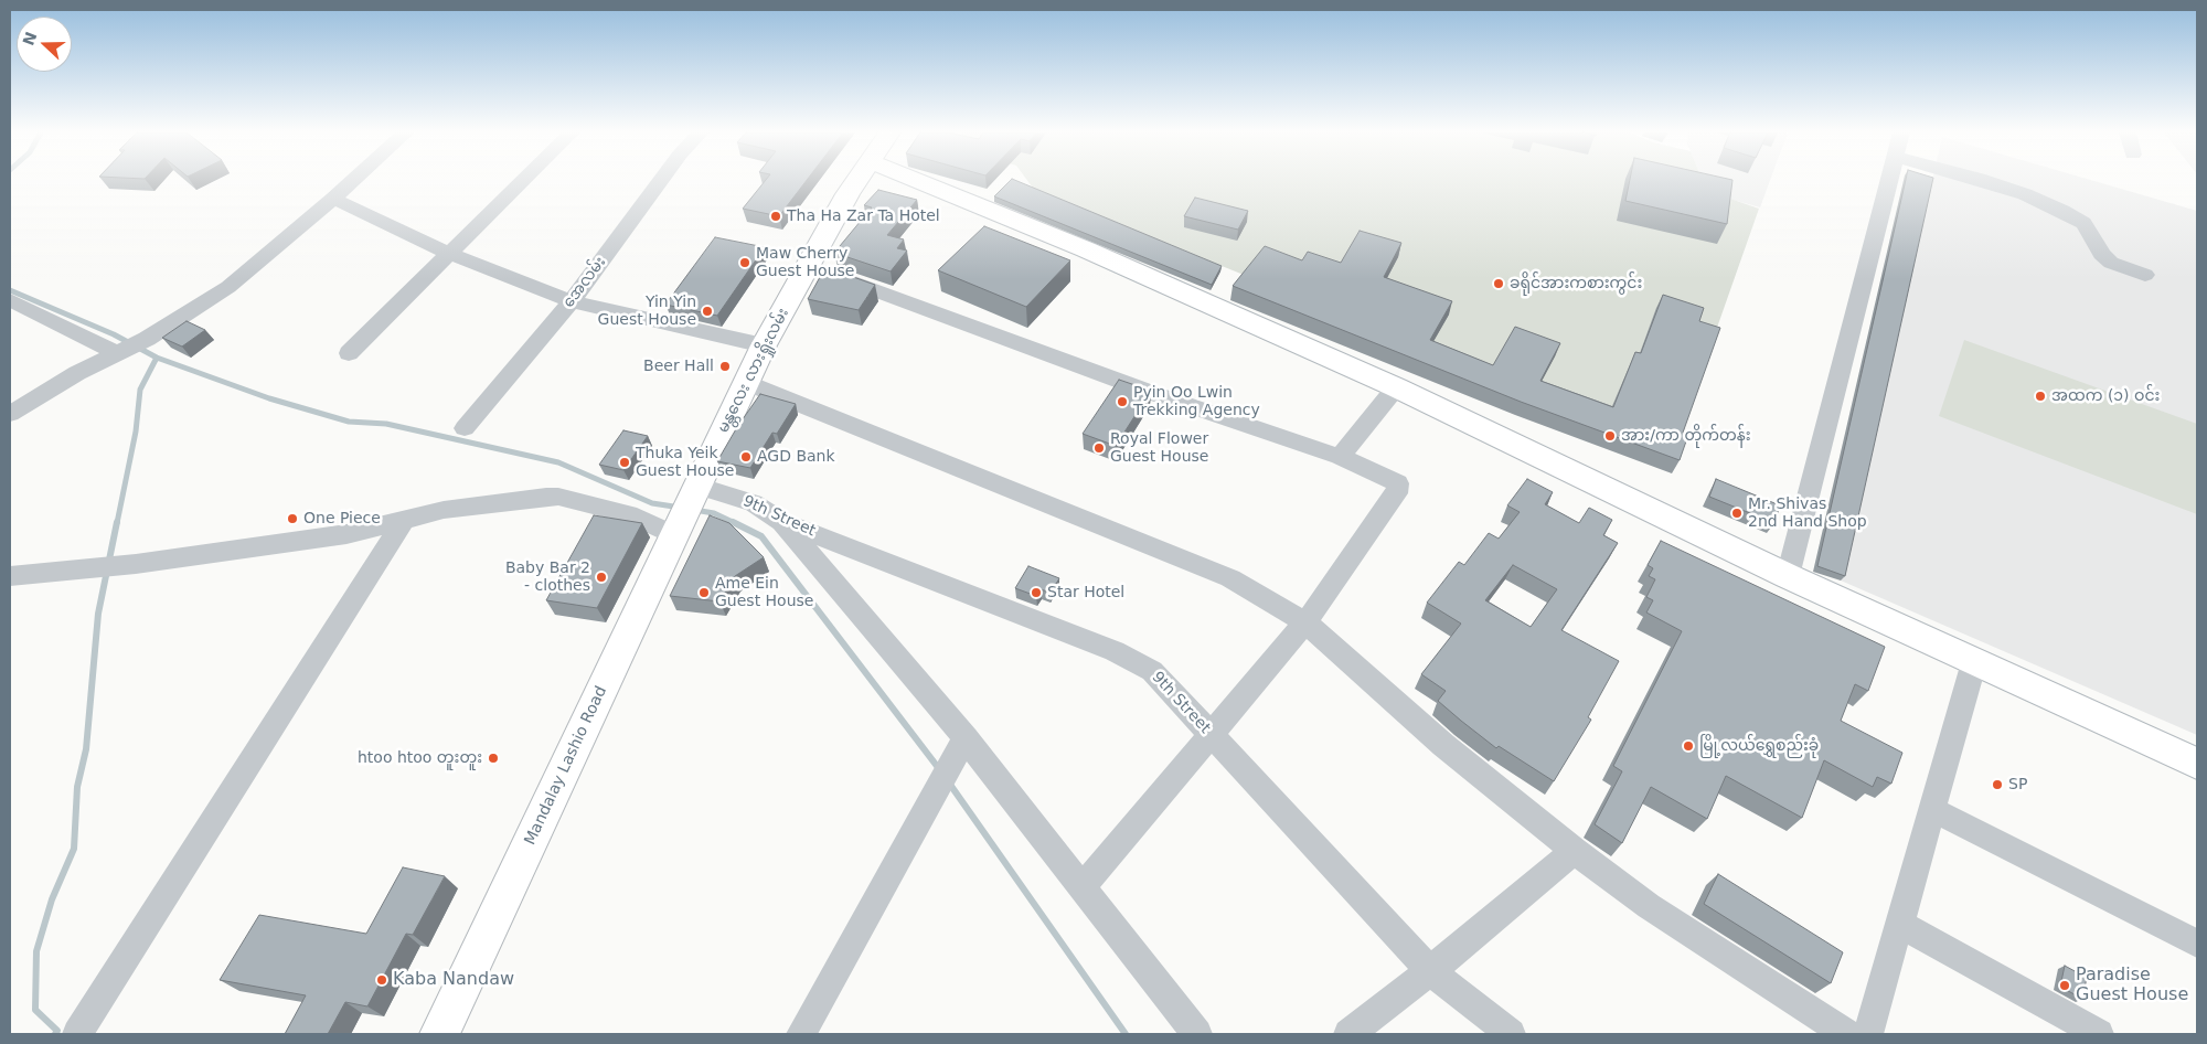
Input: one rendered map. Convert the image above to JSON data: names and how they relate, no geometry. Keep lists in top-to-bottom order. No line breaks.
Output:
{"streets":{"main road":["မန္တလေး လားရှိုးလမ်း","Mandalay Lashio Road"],"street":["အေလမ်း","9th Street"]},"crossings":[["မန္တလေး လားရှိုးလမ်း","9th Street"],["မန္တလေး လားရှိုးလမ်း","Mandalay Lashio Road"],["9th Street","Mandalay Lashio Road"]],"places":["Tha Ha Zar Ta Hotel","Maw Cherry Guest House","ခရိုင်အားကစားကွင်း","Yin Yin Guest House","Beer Hall","အထက (၁) ဝင်း","Pyin Oo Lwin Trekking Agency","အား/ကာ တိုက်တန်း","Royal Flower Guest House","AGD Bank","Thuka Yeik Guest House","Mr. Shivas 2nd Hand Shop","One Piece","Baby Bar 2 - clothes","Ame Ein Guest House","Star Hotel","မြို့လယ်ရွှေစည်းခုံ","htoo htoo တူးတူး","SP","Kaba Nandaw","Paradise Guest House"],"north":"left"}
